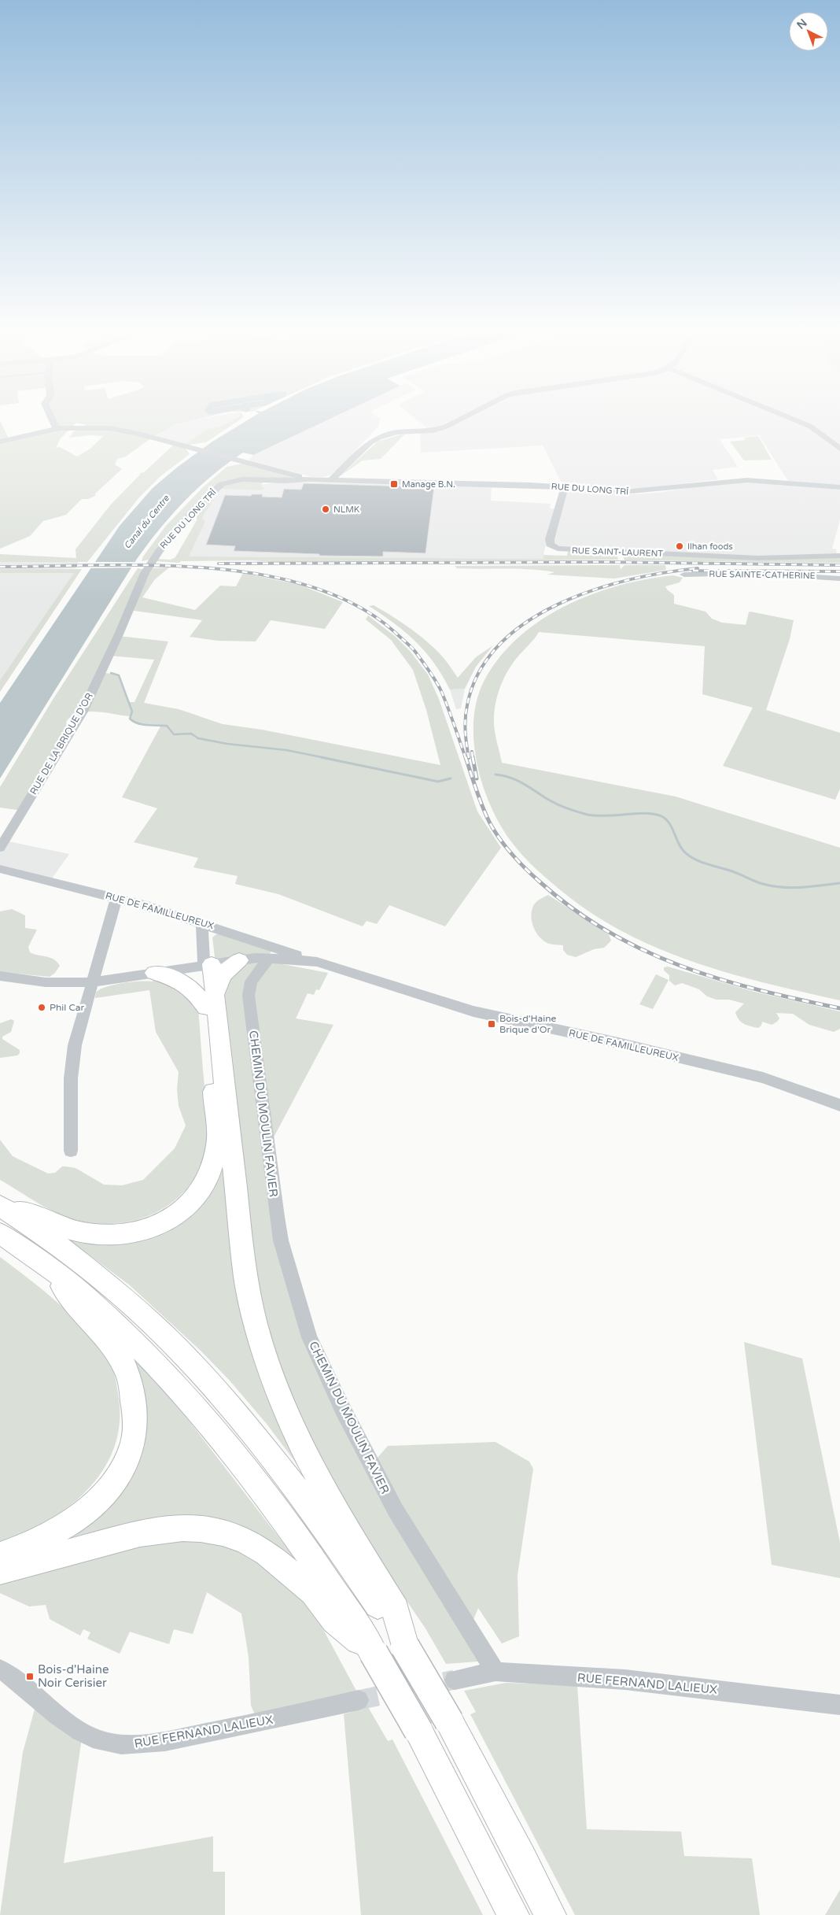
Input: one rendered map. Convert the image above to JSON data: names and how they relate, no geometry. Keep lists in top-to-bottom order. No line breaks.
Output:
{"streets":{"street":["RUE DU LONG TRÎ","RUE SAINT-LAURENT","RUE SAINTE-CATHERINE","RUE DE LA BRIQUE D'OR","RUE DE FAMILLEUREUX","CHEMIN DU MOULIN FAVIER","RUE FERNAND LALIEUX"]},"crossings":[["RUE DU LONG TRÎ","RUE SAINT-LAURENT"],["RUE DU LONG TRÎ","RUE DE LA BRIQUE D'OR"],["RUE DE FAMILLEUREUX","CHEMIN DU MOULIN FAVIER"],["CHEMIN DU MOULIN FAVIER","RUE FERNAND LALIEUX"]],"water":["Canal du Centre"],"places":{"transit":["Manage B.N.","Bois-d'Haine Brique d'Or","Bois-d'Haine Noir Cerisier"],"other":["NLMK","Ilhan foods","Phil Car"]},"north":"top left"}
